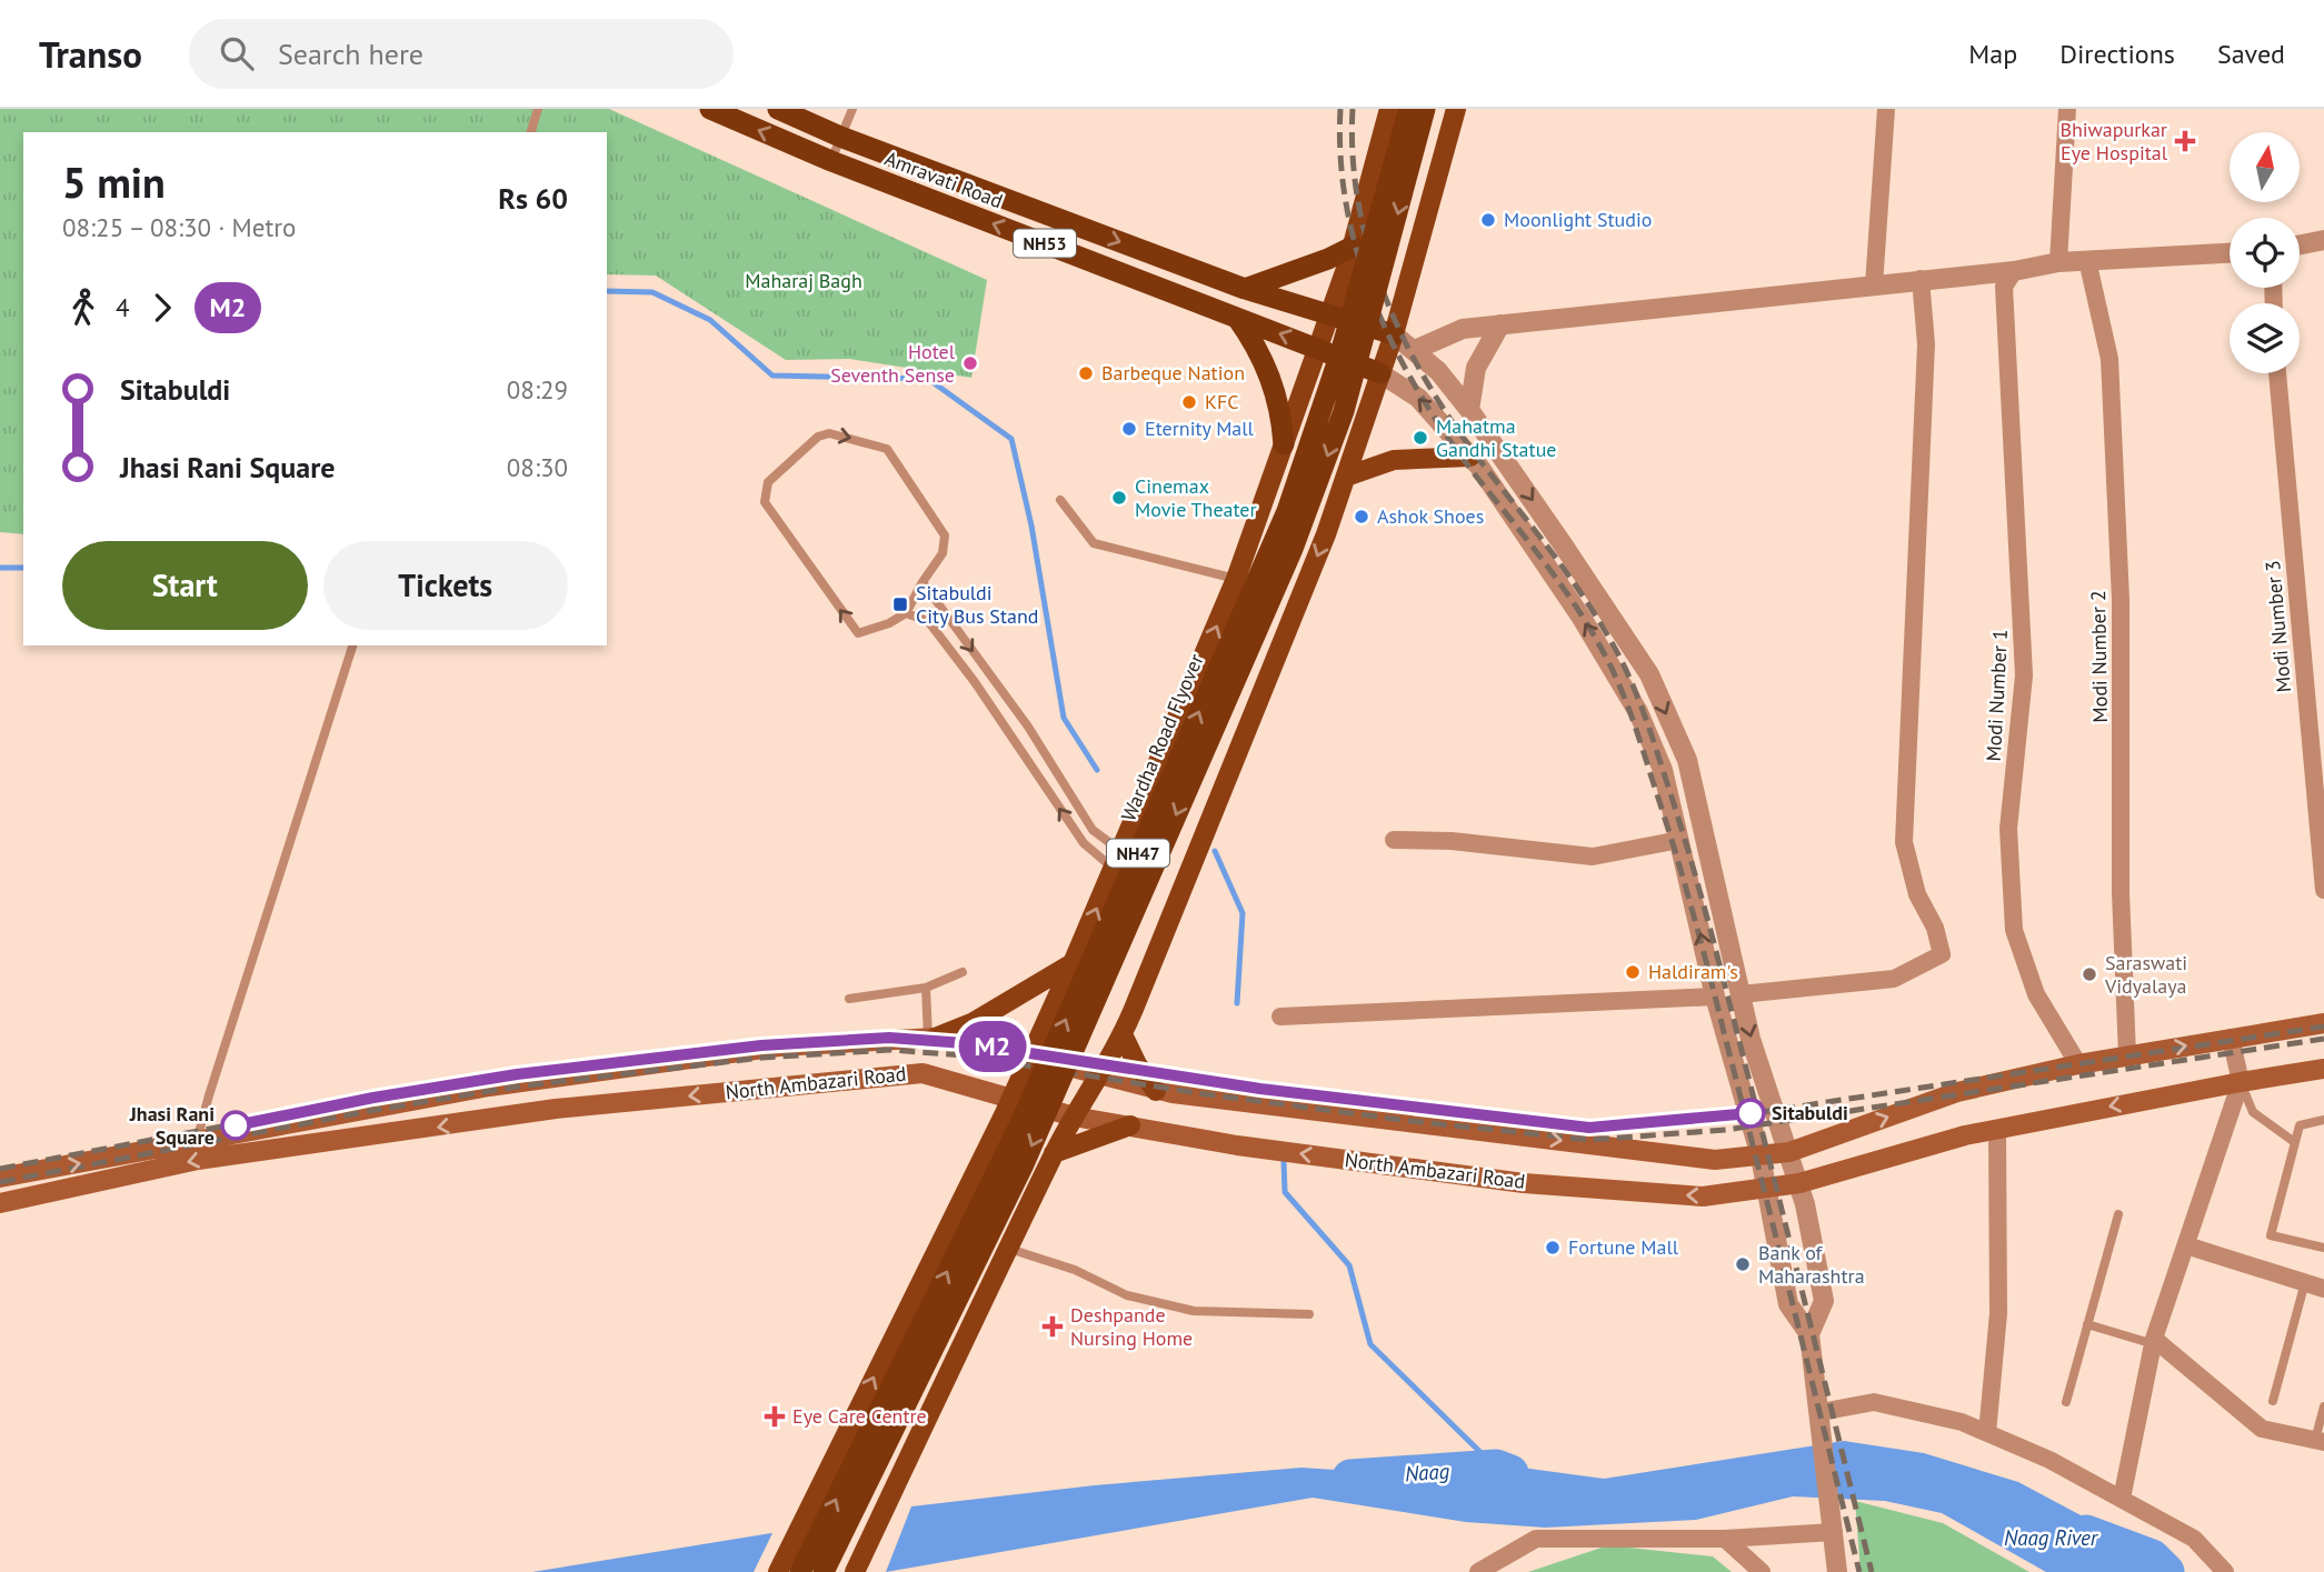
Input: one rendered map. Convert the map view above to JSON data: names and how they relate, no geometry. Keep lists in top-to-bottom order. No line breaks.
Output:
{"streets":{"highway":["Amravati Road","NH53","Wardha Road Flyover","NH47"],"main road":["North Ambazari Road"],"street":["Modi Number 3","Modi Number 2","Modi Number 1"]},"crossings":[["Modi Number 2","North Ambazari Road"],["Modi Number 1","North Ambazari Road"]],"water":["Naag","Naag River"],"parks":["Maharaj Bagh"],"places":{"health":["Bhiwapurkar Eye Hospital","Deshpande Nursing Home","Eye Care Centre"],"other":["Moonlight Studio","Hotel Seventh Sense","Barbeque Nation","KFC","Eternity Mall","Mahatma Gandhi Statue","Cinemax Movie Theater","Ashok Shoes","Haldiram's","Saraswati Vidyalaya","Sitabuldi","Jhasi Rani Square","Fortune Mall","Bank of Maharashtra"],"transit":["Sitabuldi City Bus Stand"]},"lines":["metro line M2"],"north":"top","page":{"header":"Transo","search":"Search here","nav":["Map","Directions","Saved"],"on_map":"M2","heading":["5 min","08:25 – 08:30 · Metro","Rs 60"],"legs":["4","M2"],"list":[{"name":"Sitabuldi","value":"08:29"},{"name":"Jhasi Rani Square","value":"08:30"}],"buttons":["Start","Tickets"]}}
